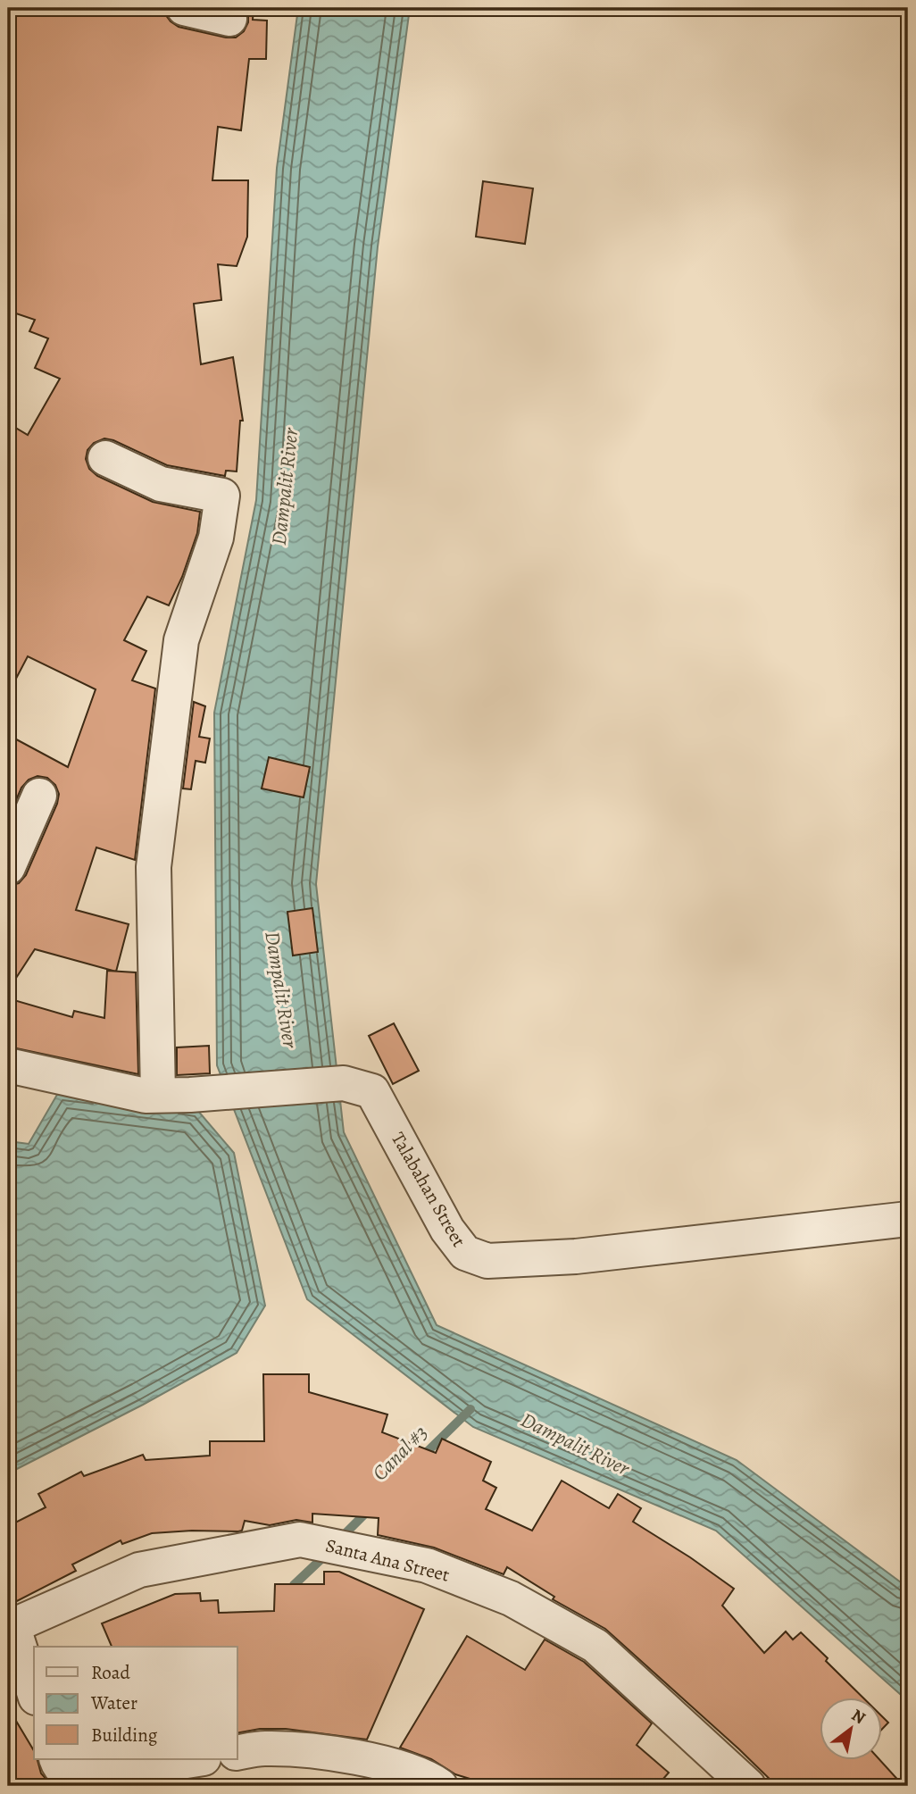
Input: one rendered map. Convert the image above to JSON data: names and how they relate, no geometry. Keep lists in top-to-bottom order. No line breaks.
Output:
{"streets":{"street":["Talabahan Street","Santa Ana Street"]},"water":["Dampalit River","Canal #3"],"legend":["Road","Water","Building"],"north":"top right"}
